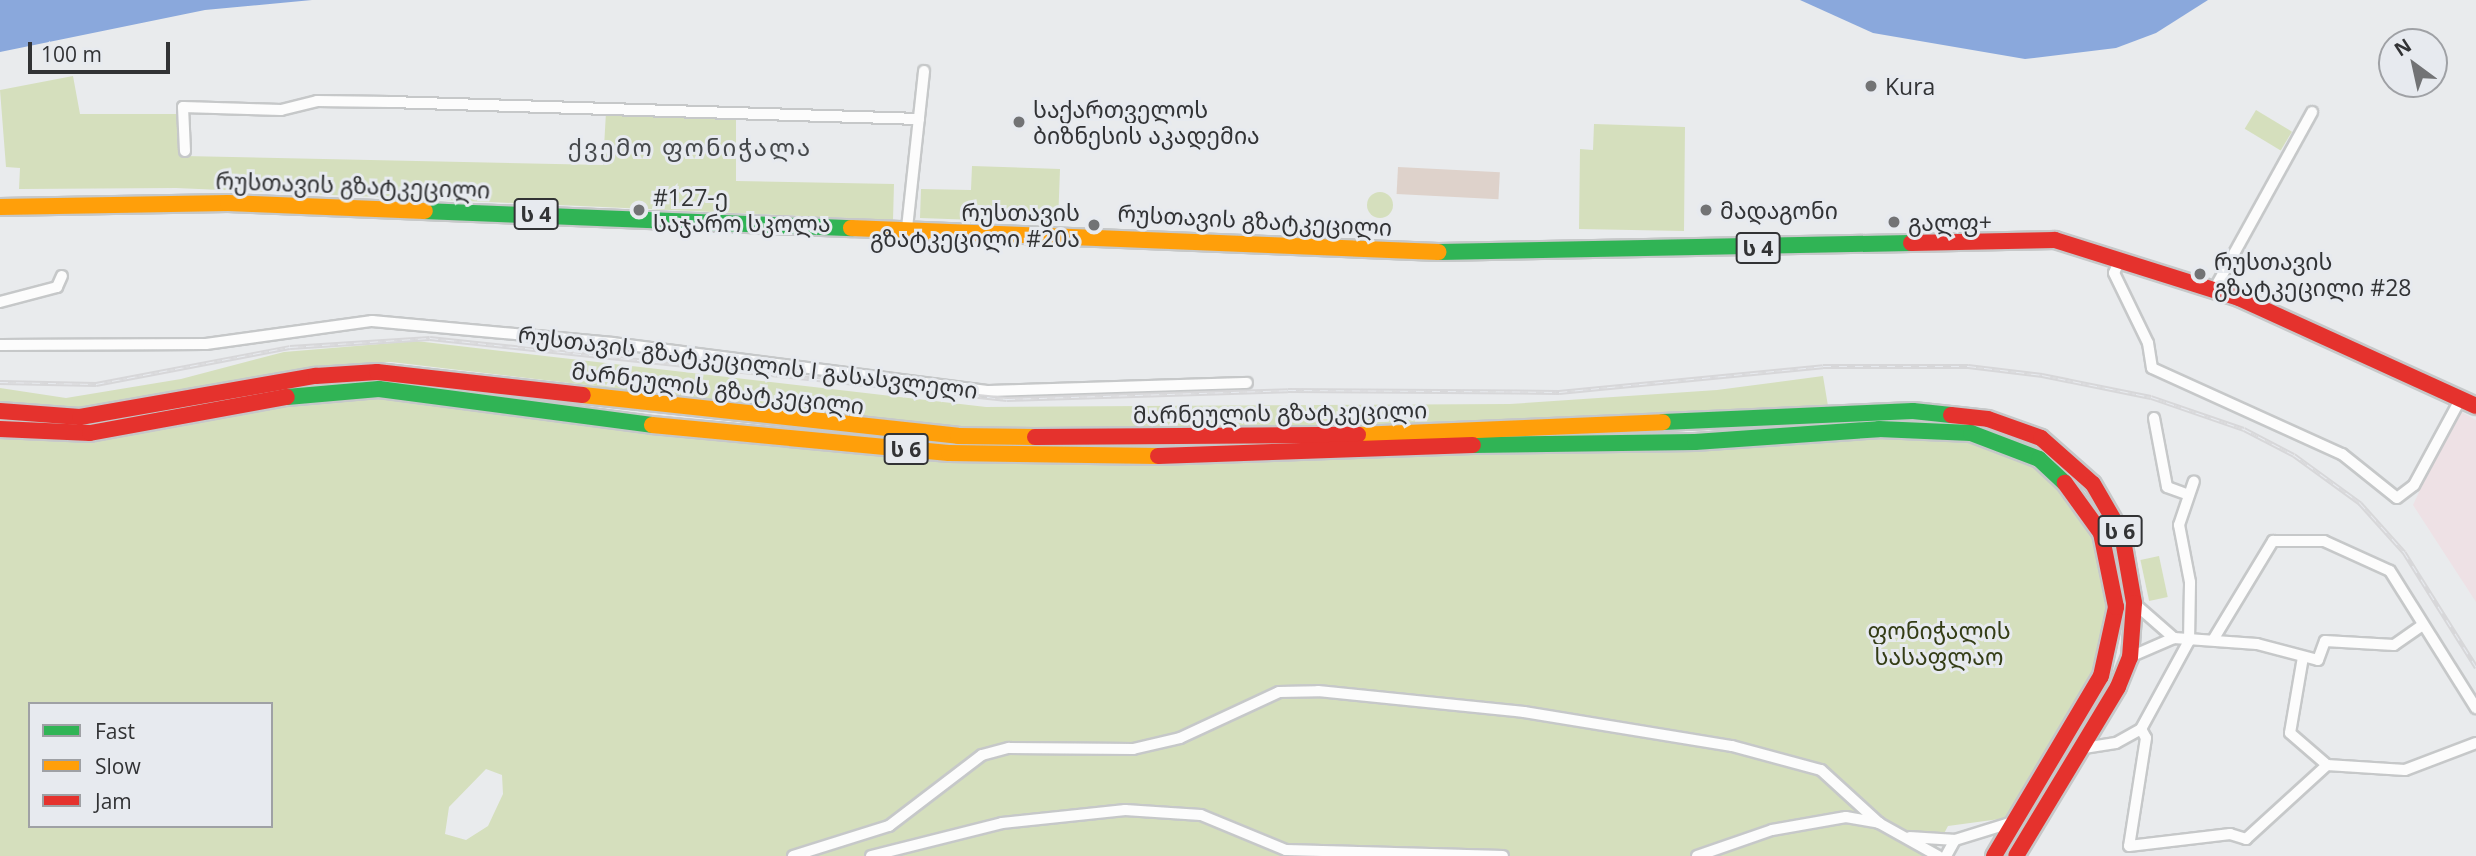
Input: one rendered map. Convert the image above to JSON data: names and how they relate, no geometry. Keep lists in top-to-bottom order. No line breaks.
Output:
{"streets":{"highway":["რუსთავის გზატკეცილი","ს 4","მარნეულის გზატკეცილი","ს 6"],"street":["რუსთავის გზატკეცილის I გასასვლელი"]},"districts":["ქვემო ფონიჭალა"],"parks":["ფონიჭალის სასაფლაო"],"places":["Kura","საქართველოს ბიზნესის აკადემია","#127-ე საჯარო სკოლა","მადაგონი","გალფ+","რუსთავის გზატკეცილი #20ა","რუსთავის გზატკეცილი #28"],"legend":["Fast","Slow","Jam"],"scale_bar":"100 m","north":"top left"}
